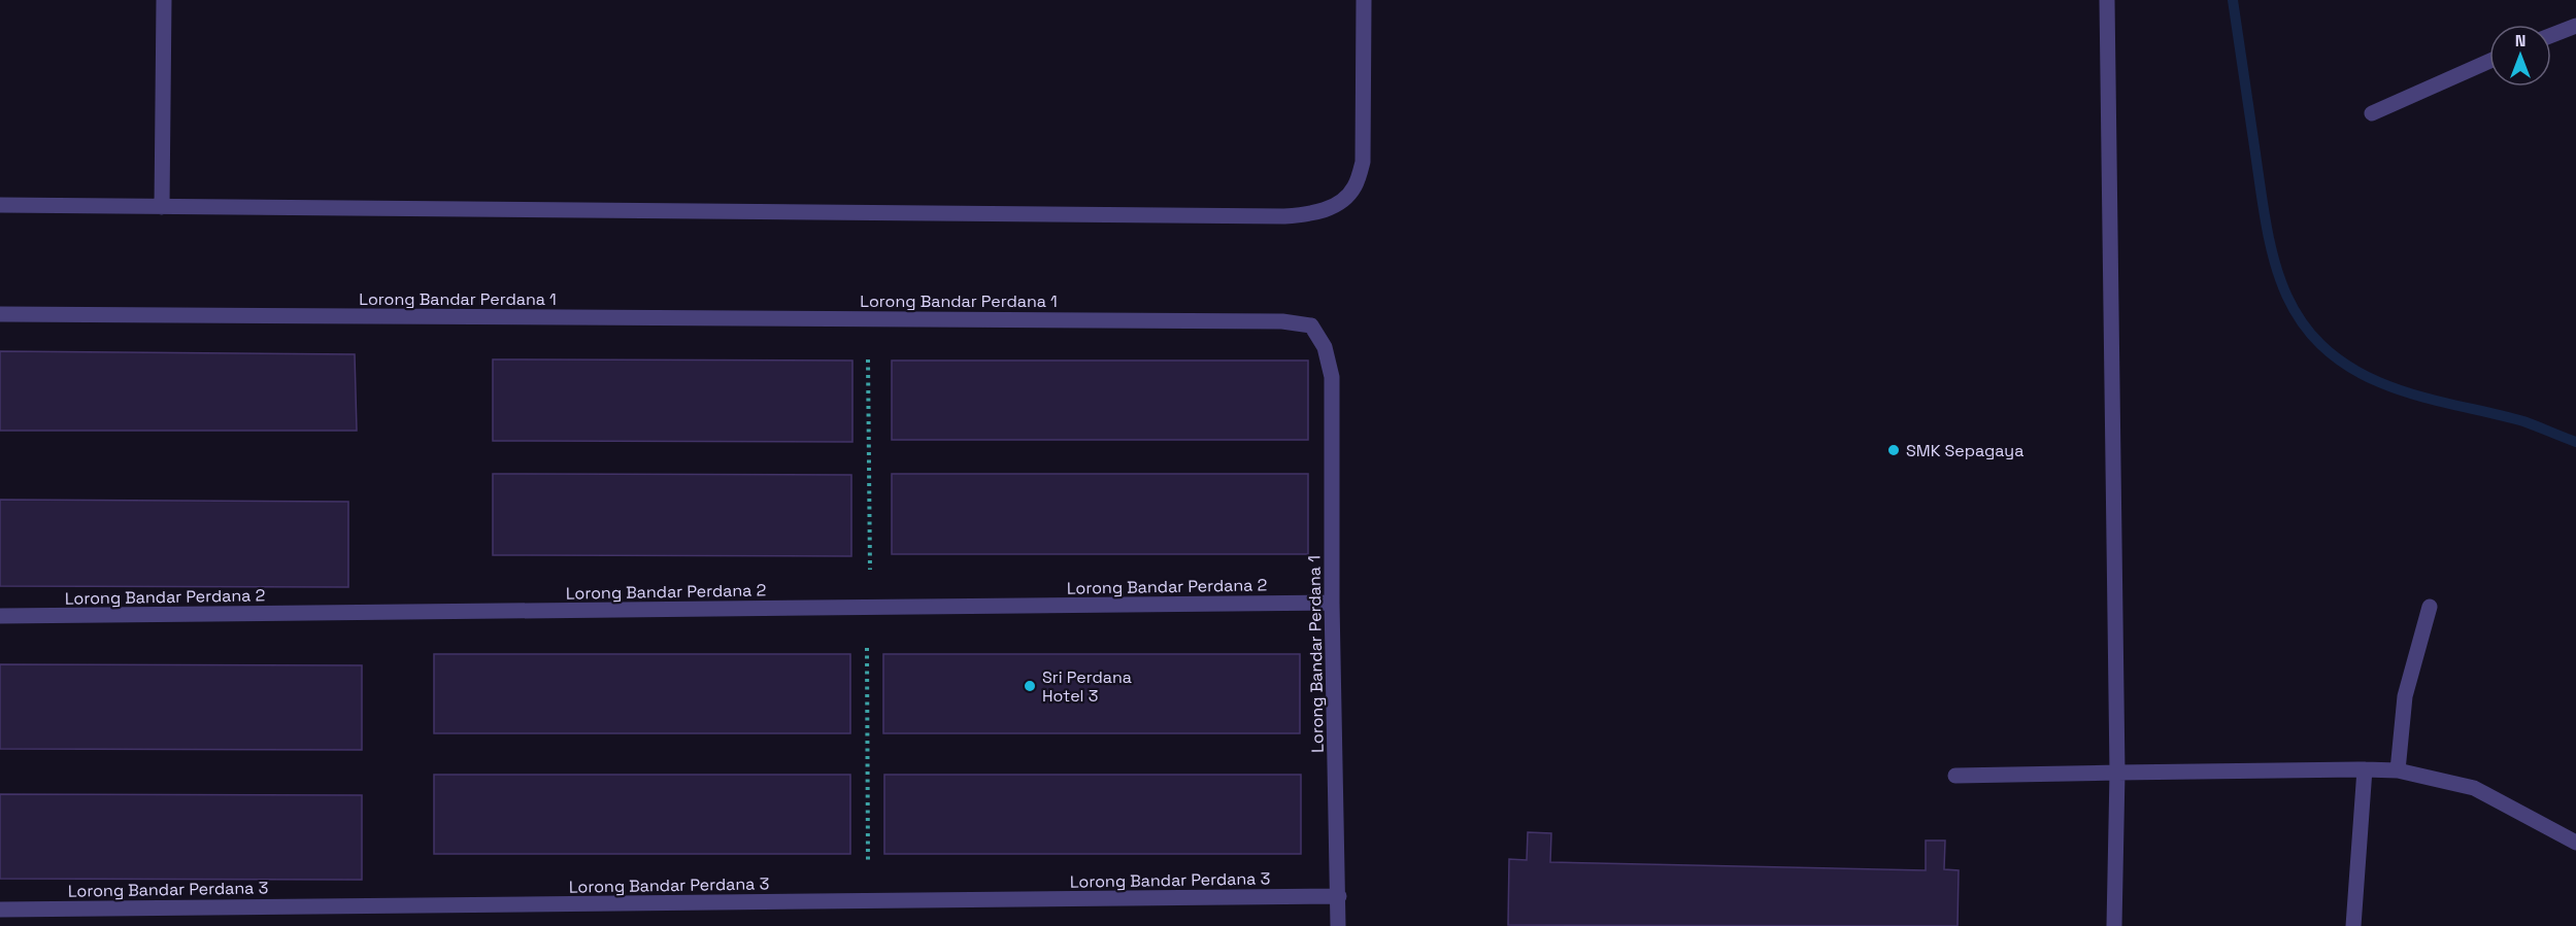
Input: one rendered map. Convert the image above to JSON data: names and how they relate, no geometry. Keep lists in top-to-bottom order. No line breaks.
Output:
{"streets":{"street":["Lorong Bandar Perdana 1","Lorong Bandar Perdana 2","Lorong Bandar Perdana 3"]},"crossings":[["Lorong Bandar Perdana 1","Lorong Bandar Perdana 2"],["Lorong Bandar Perdana 1","Lorong Bandar Perdana 3"]],"places":["SMK Sepagaya","Sri Perdana Hotel 3"],"north":"top"}
